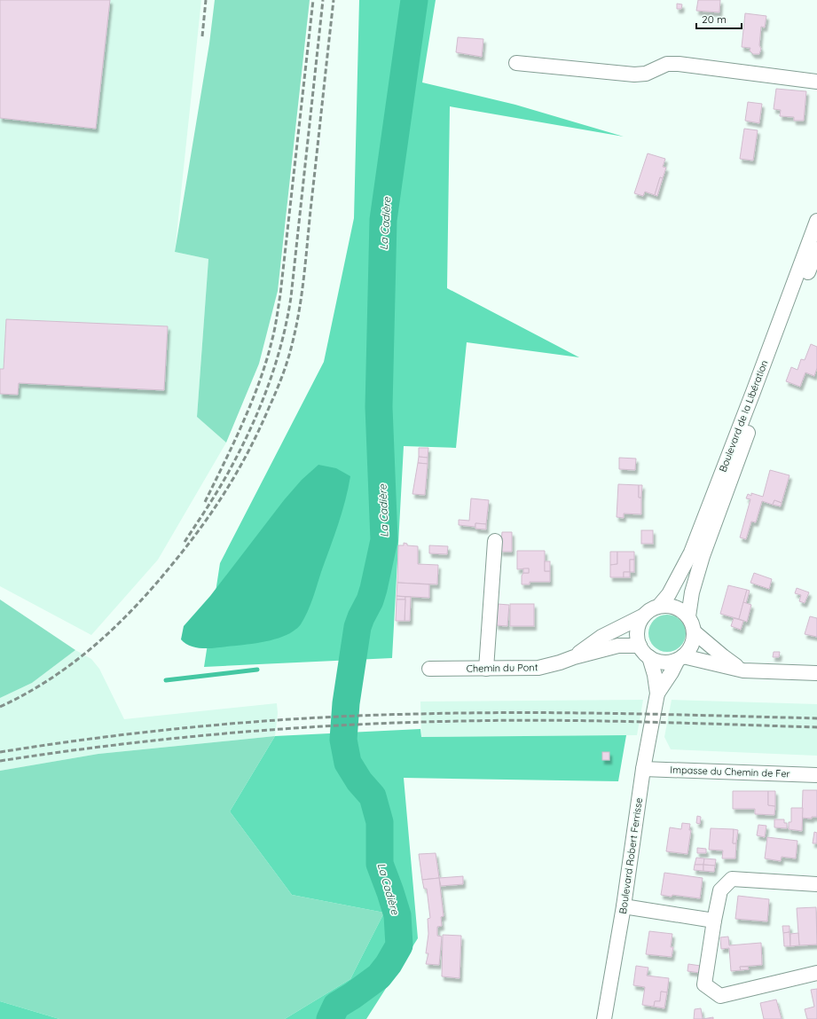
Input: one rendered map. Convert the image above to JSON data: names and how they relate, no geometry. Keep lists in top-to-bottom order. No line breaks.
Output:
{"streets":{"street":["Boulevard de la Libération","Chemin du Pont","Impasse du Chemin de Fer","Boulevard Robert Ferrisse"]},"crossings":[["Boulevard de la Libération","Chemin du Pont"],["Boulevard de la Libération","Boulevard Robert Ferrisse"],["Chemin du Pont","Boulevard Robert Ferrisse"],["Impasse du Chemin de Fer","Boulevard Robert Ferrisse"]],"water":["La Cadière"],"scale_bar":"20 m"}
